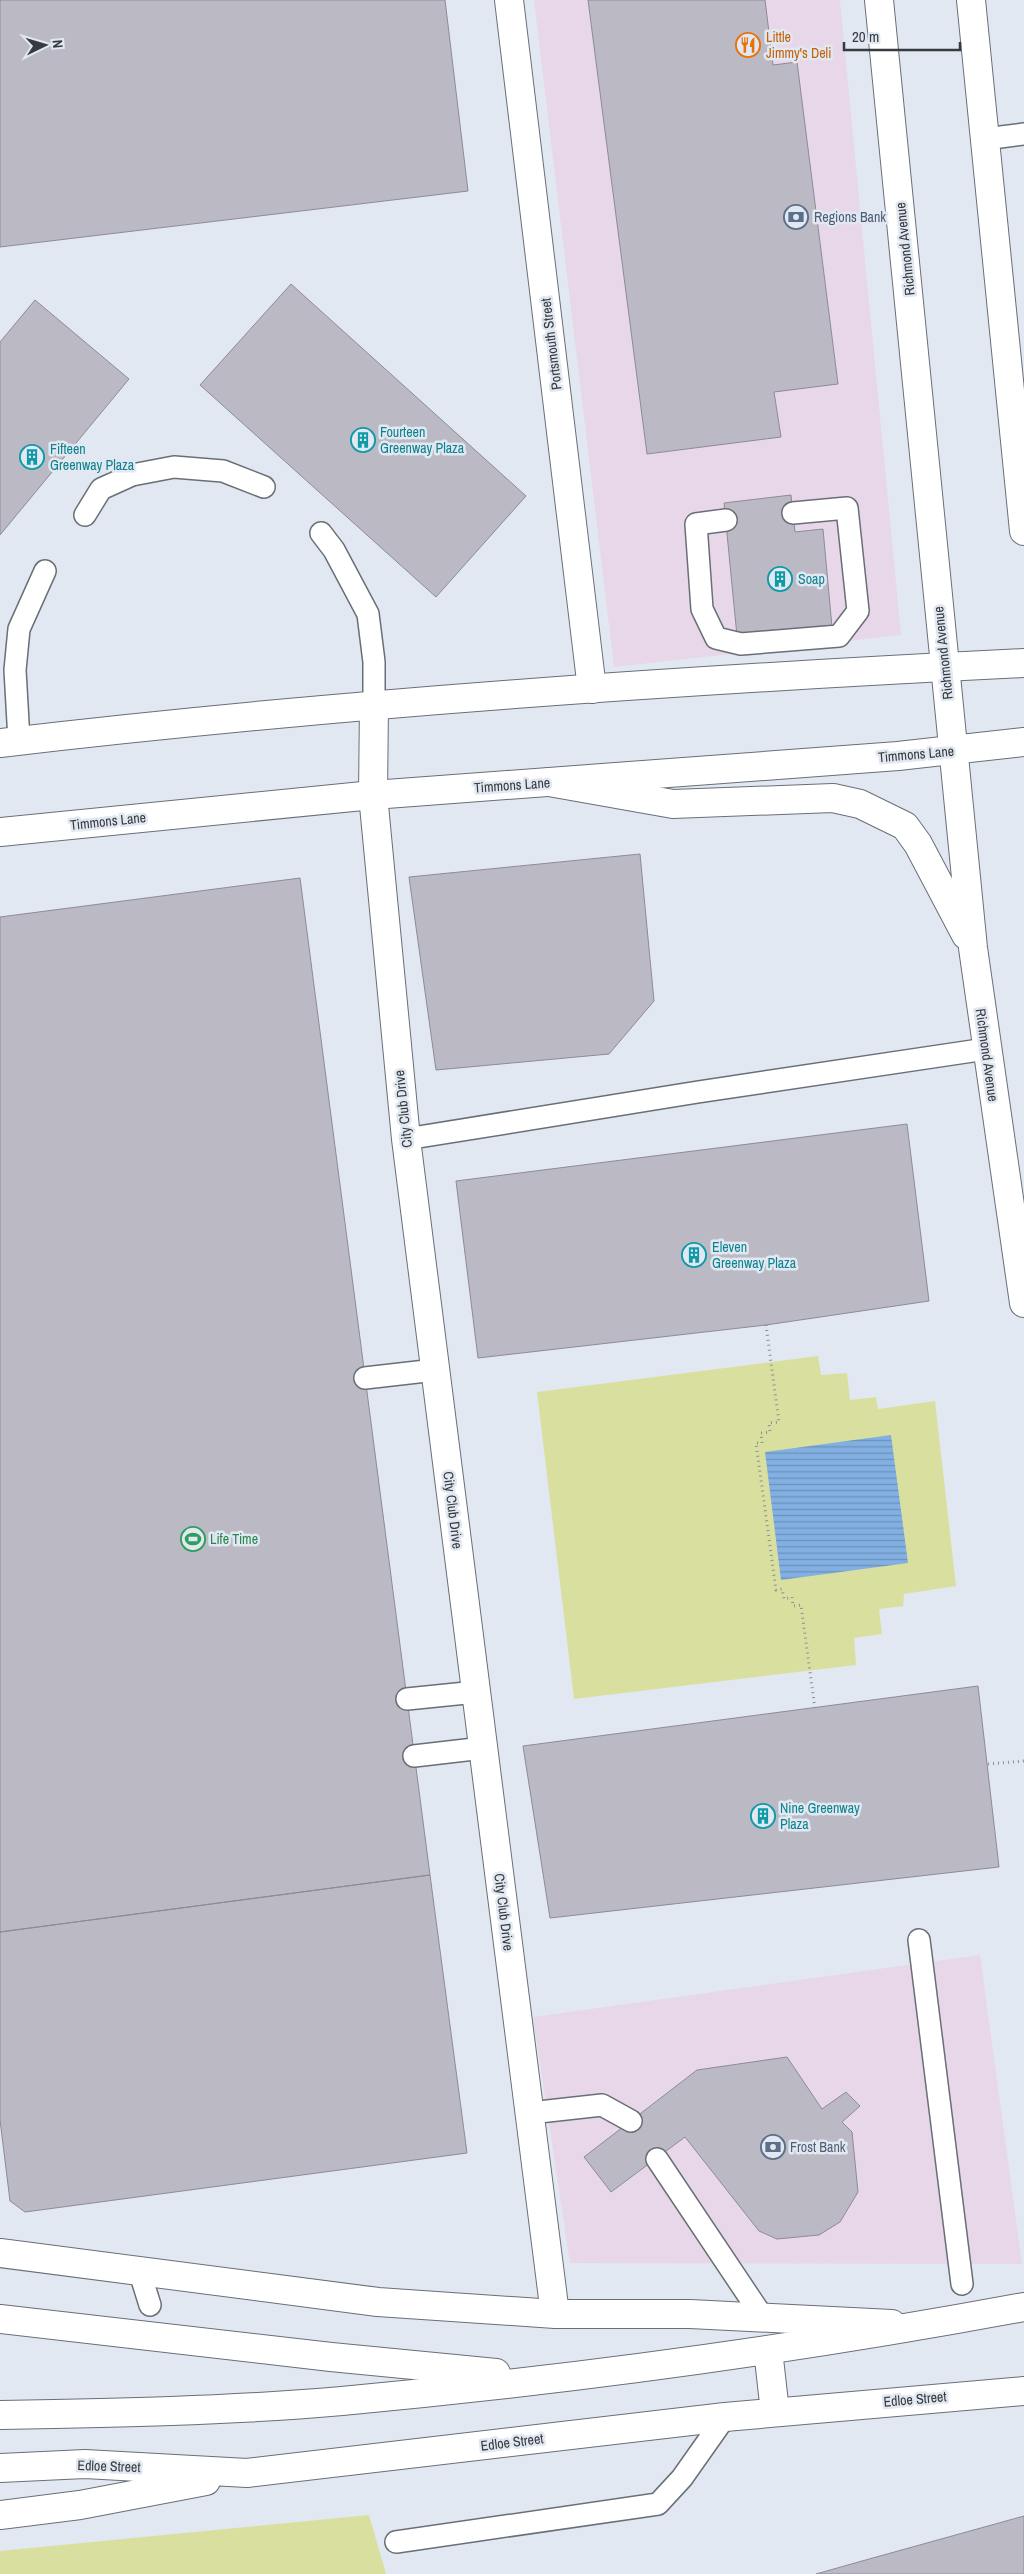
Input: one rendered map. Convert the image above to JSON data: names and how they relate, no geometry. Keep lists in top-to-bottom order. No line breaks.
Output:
{"streets":{"main road":["Richmond Avenue","Portsmouth Street","Timmons Lane","City Club Drive","Edloe Street"]},"crossings":[["Richmond Avenue","Timmons Lane"],["Timmons Lane","City Club Drive"]],"places":{"restaurant":["Little Jimmy's Deli"],"bank":["Regions Bank","Frost Bank"],"building":["Fourteen Greenway Plaza","Fifteen Greenway Plaza","Soap","Eleven Greenway Plaza","Nine Greenway Plaza"],"sports":["Life Time"]},"scale_bar":"20 m","north":"right"}
